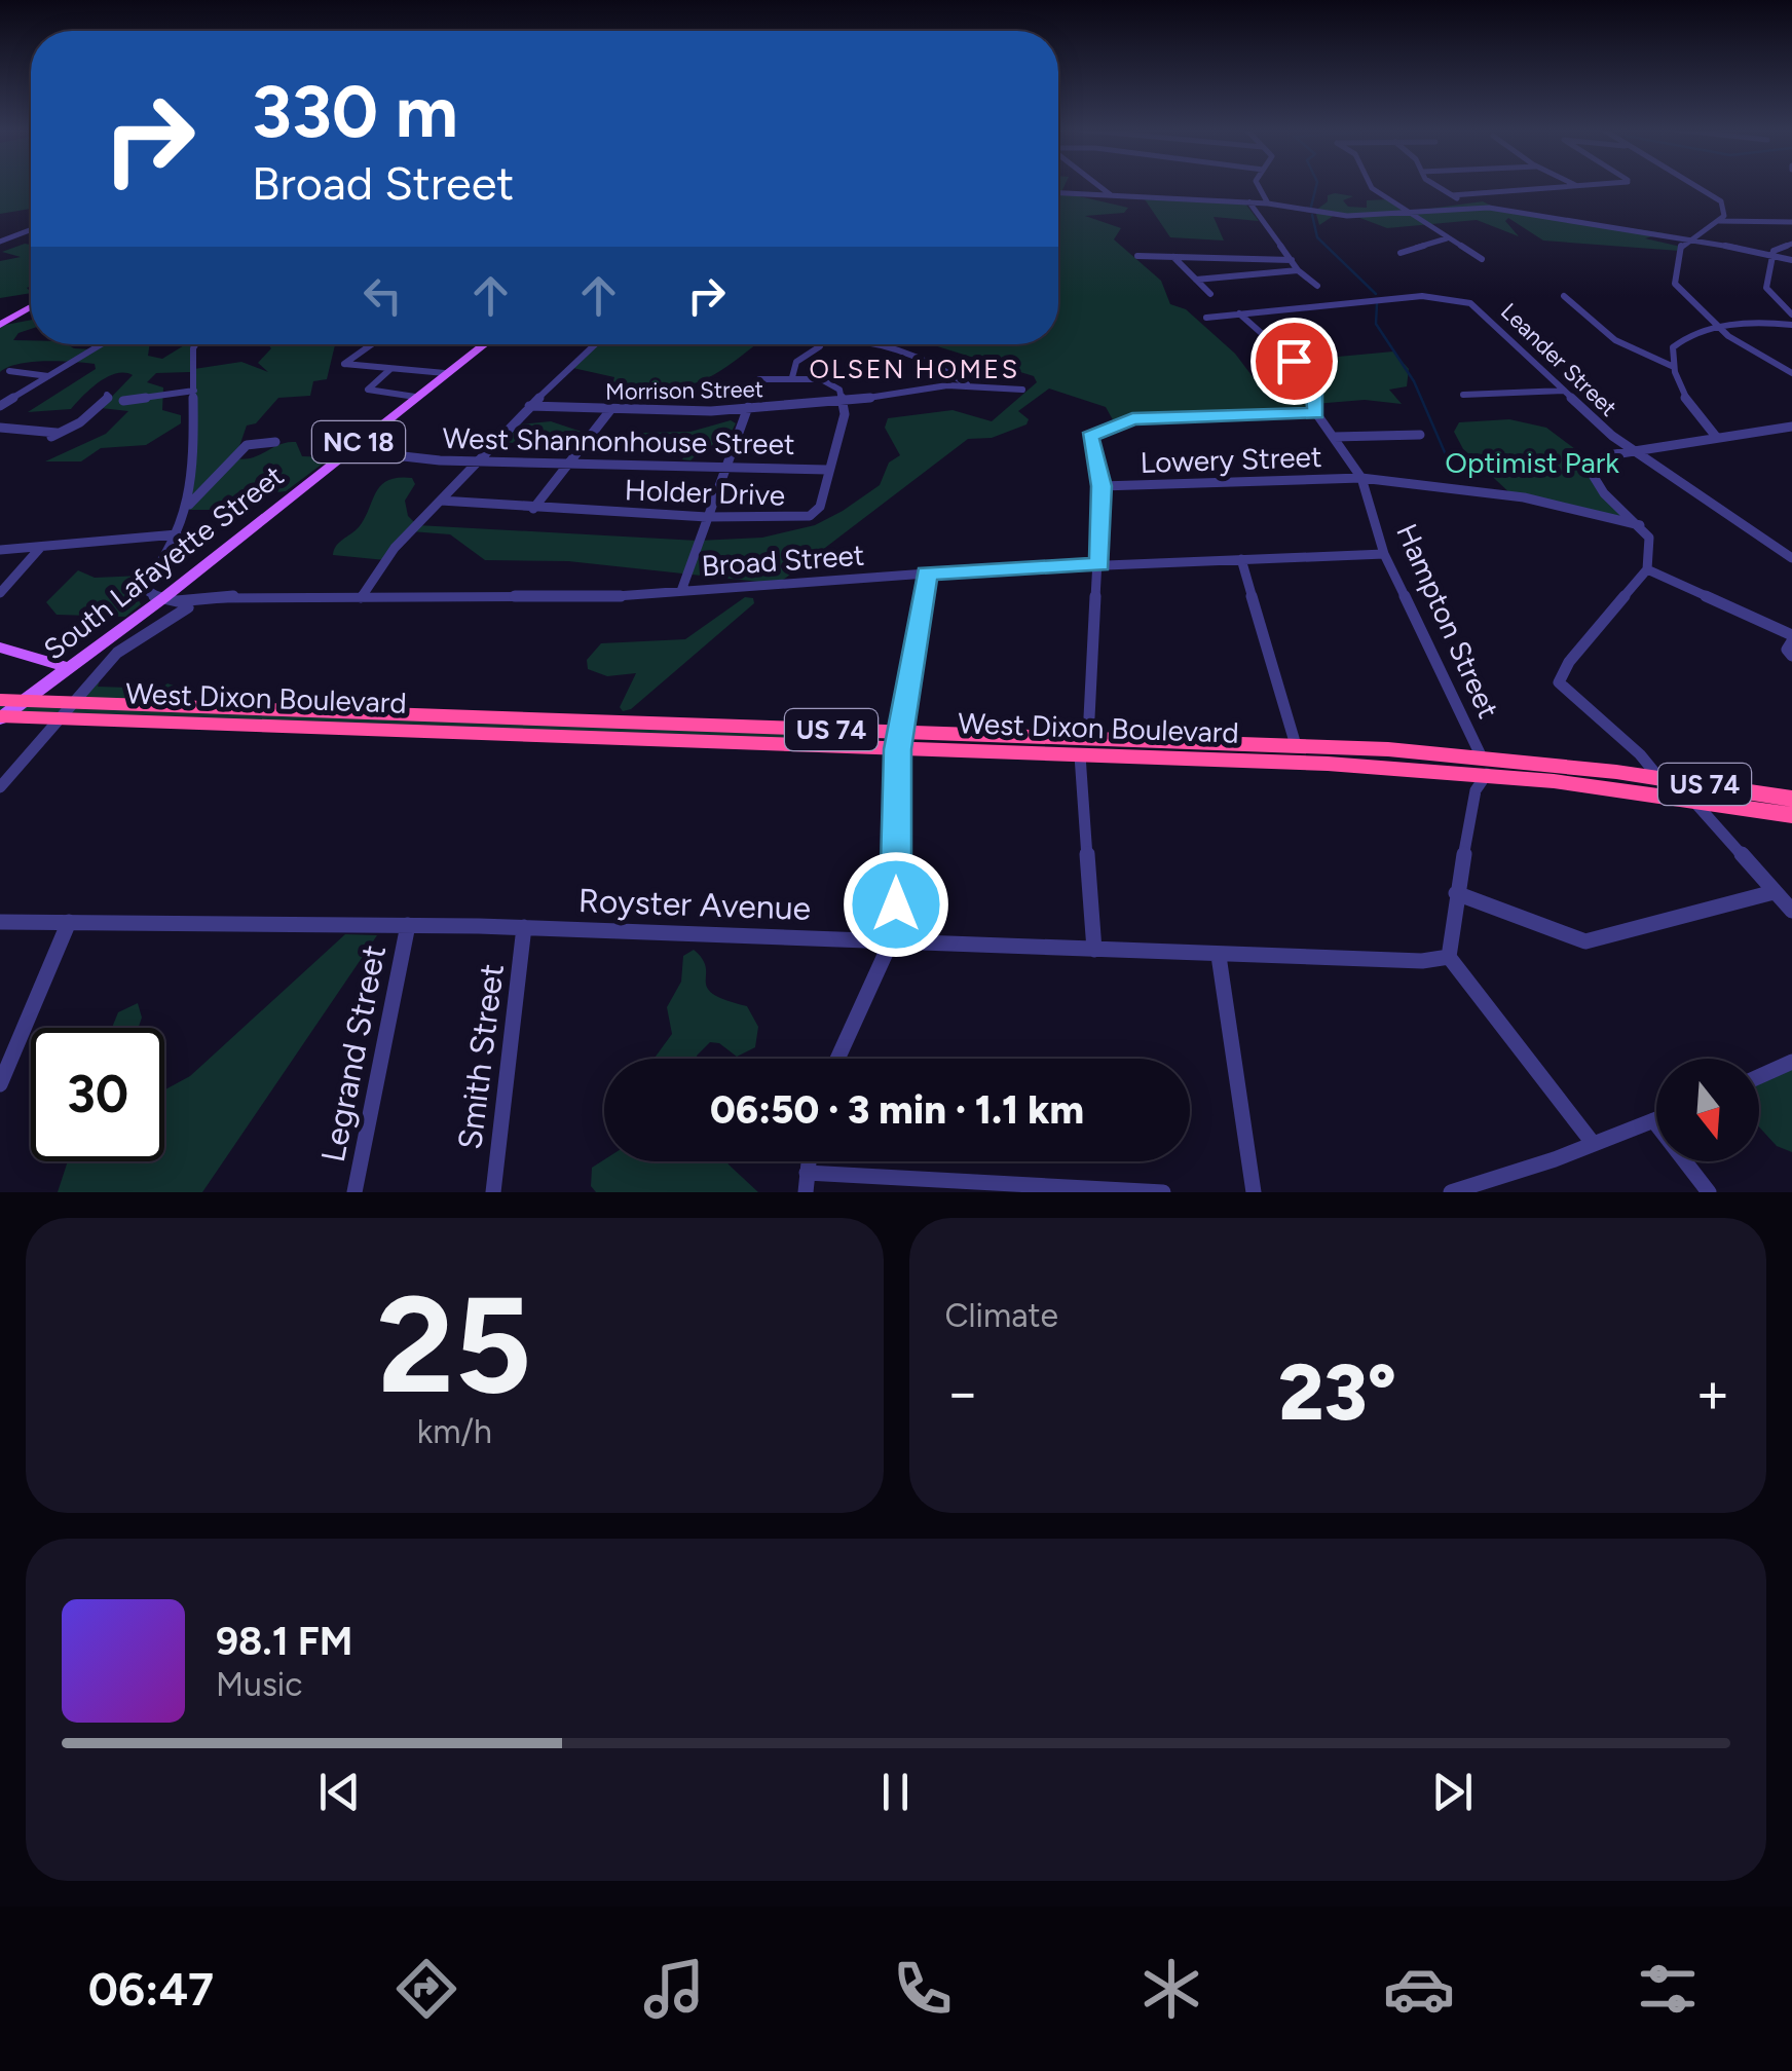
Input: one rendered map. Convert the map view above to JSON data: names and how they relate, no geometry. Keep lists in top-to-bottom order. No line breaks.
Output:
{"streets":{"highway":["West Dixon Boulevard","US 74"],"main road":["NC 18","South Lafayette Street"],"street":["Leander Street","Morrison Street","West Shannonhouse Street","Lowery Street","Holder Drive","Broad Street","Hampton Street","Royster Avenue","Legrand Street","Smith Street"]},"crossings":[["Leander Street","Hampton Street"],["Morrison Street","Holder Drive"],["West Shannonhouse Street","Holder Drive"],["West Shannonhouse Street","South Lafayette Street"],["Lowery Street","Hampton Street"],["Broad Street","Hampton Street"],["South Lafayette Street","West Dixon Boulevard"],["Hampton Street","West Dixon Boulevard"],["Royster Avenue","Legrand Street"],["Royster Avenue","Smith Street"]],"districts":["OLSEN HOMES"],"parks":["Optimist Park"],"north":"bottom","page":{"turn":["330 m","Broad Street"],"limit":"30","trip":"06:50 · 3 min · 1.1 km","tile":[["25","km/h"],"Climate"],"heat":["−","23°","+"],"song":["98.1 FM","Music"],"tabs":"06:47"}}
